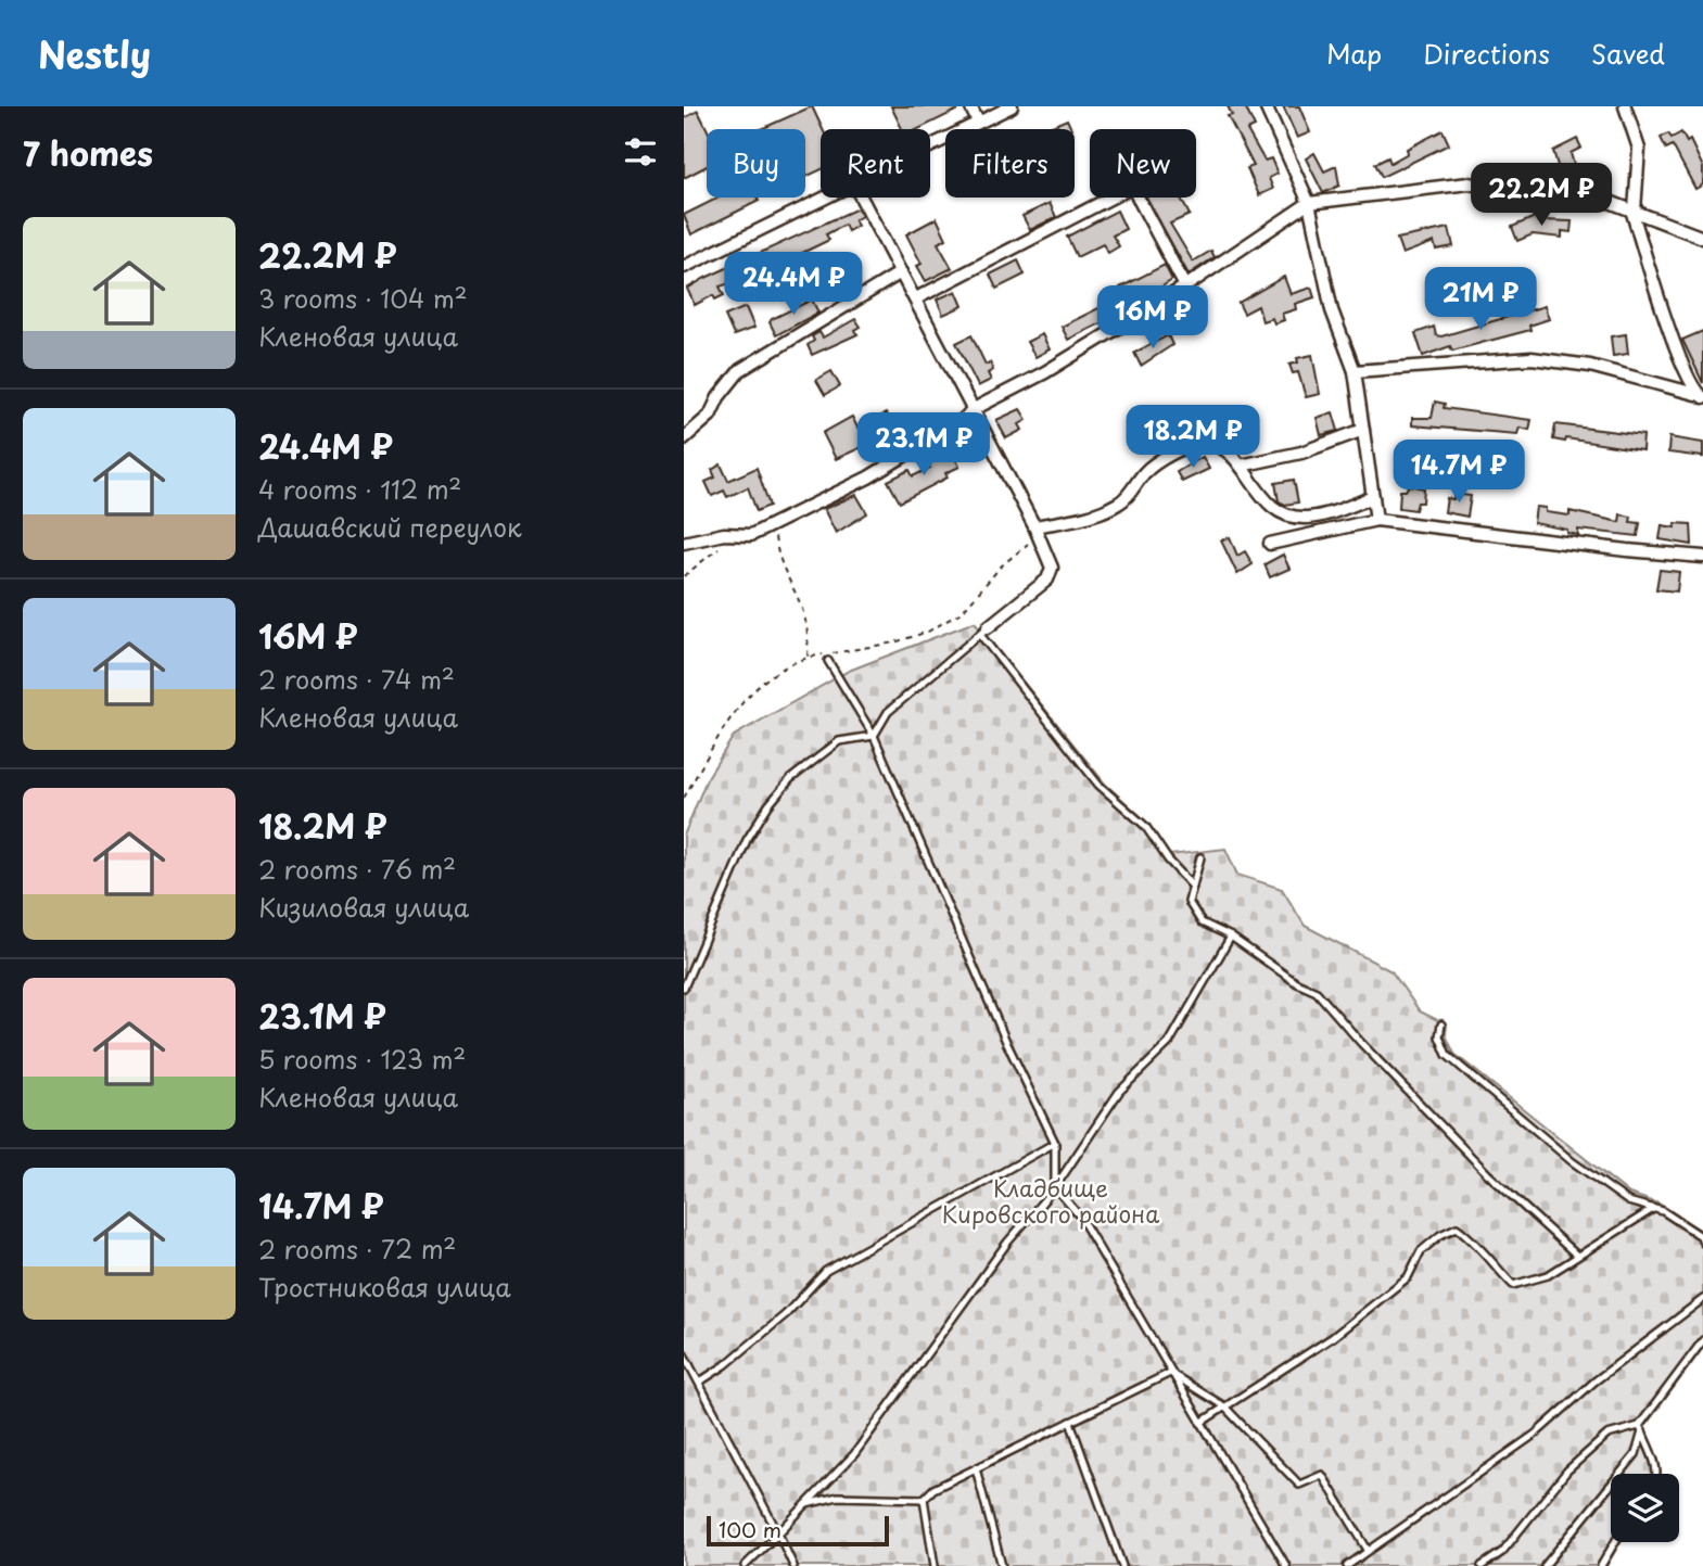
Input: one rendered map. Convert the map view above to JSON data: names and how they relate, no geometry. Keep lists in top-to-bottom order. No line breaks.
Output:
{"parks":["Кладбище Кировского района"],"scale_bar":"100 m","page":{"header":"Nestly","nav":["Map","Directions","Saved"],"heading":"7 homes","chip":["Buy","Rent","Filters","New"],"price":["22.2M ₽","24.4M ₽","21M ₽","16M ₽","18.2M ₽","23.1M ₽","14.7M ₽"],"list":[{"name":"22.2M ₽","note":"3 rooms · 104 m² · Кленовая улица"},{"name":"24.4M ₽","note":"4 rooms · 112 m² · Дашавский переулок"},{"name":"16M ₽","note":"2 rooms · 74 m² · Кленовая улица"},{"name":"18.2M ₽","note":"2 rooms · 76 m² · Кизиловая улица"},{"name":"23.1M ₽","note":"5 rooms · 123 m² · Кленовая улица"},{"name":"14.7M ₽","note":"2 rooms · 72 m² · Тростниковая улица"}],"scale":"100 m"}}
